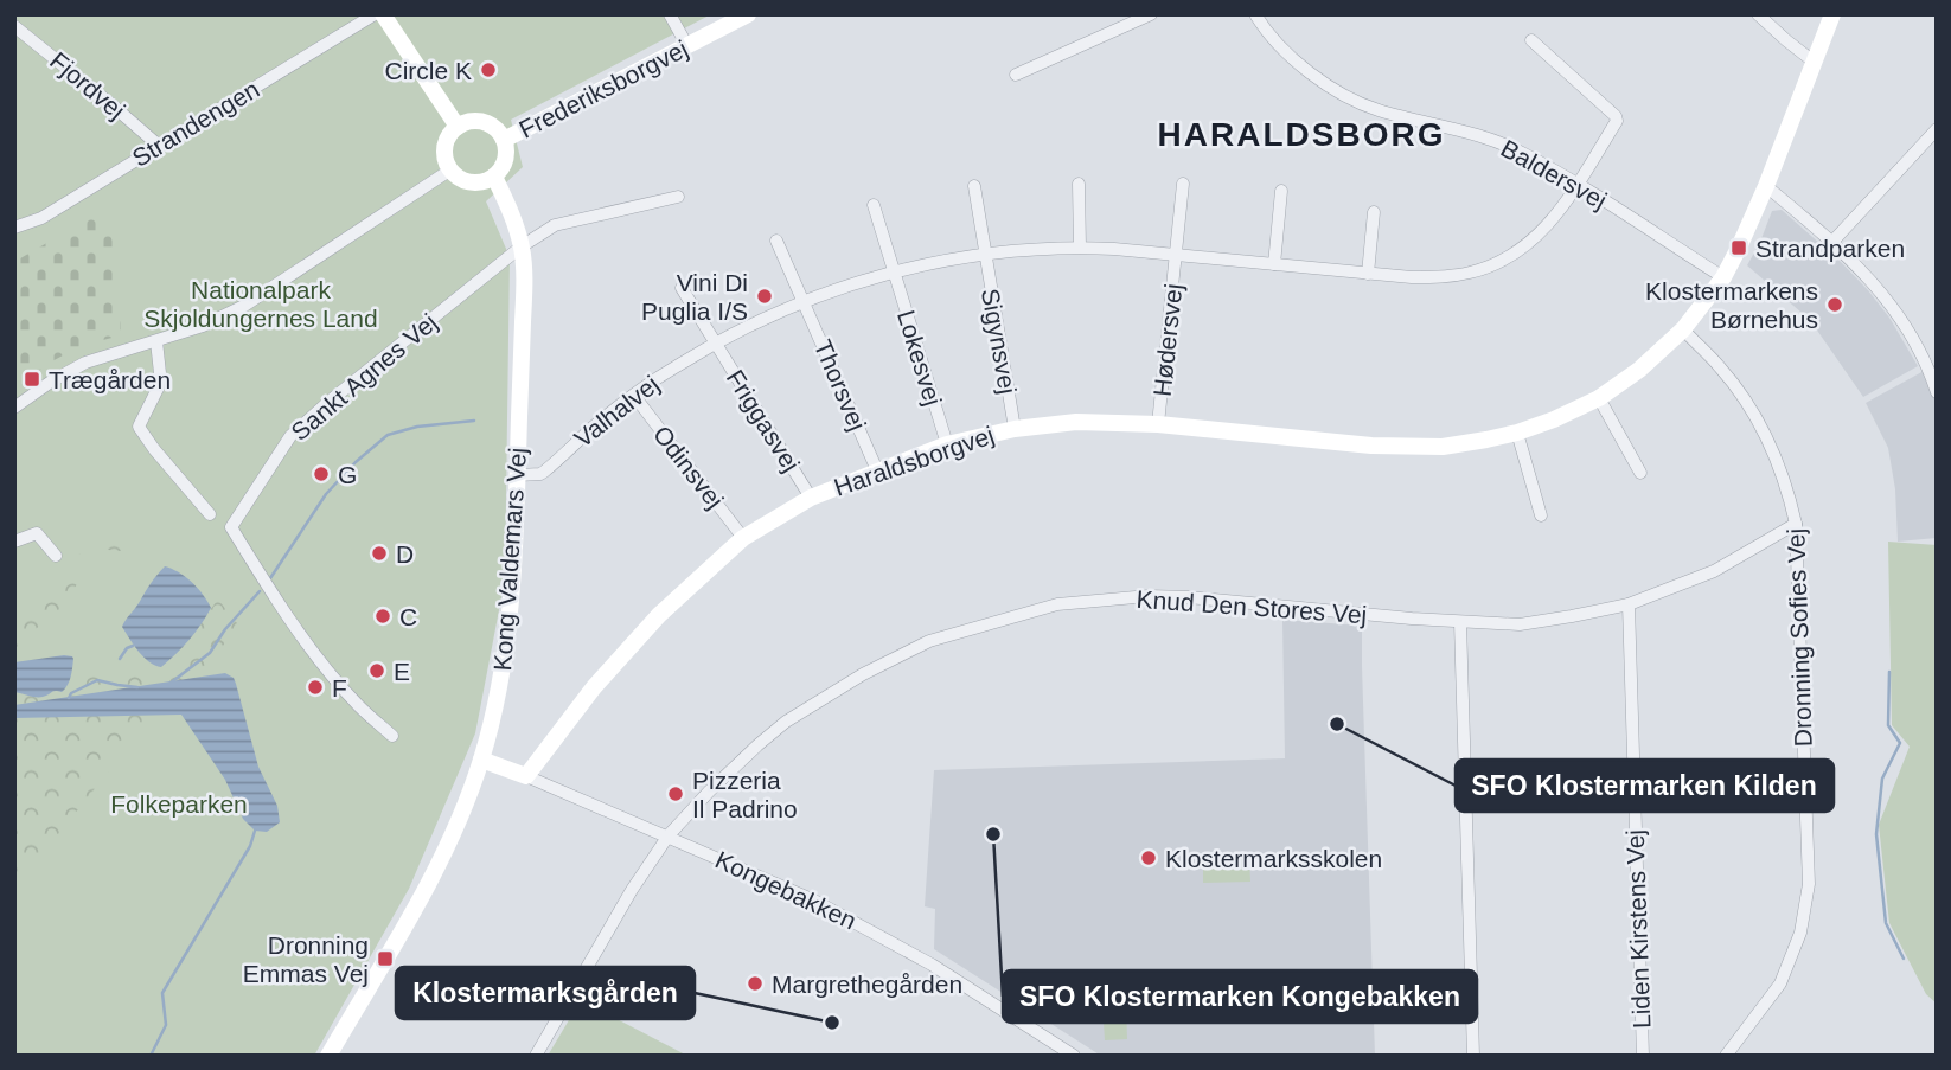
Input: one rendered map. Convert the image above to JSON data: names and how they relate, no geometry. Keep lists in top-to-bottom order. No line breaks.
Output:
{"streets":{"street":["Fjordvej","Frederiksborgvej","Strandengen","Baldersvej","Hødersvej","Sigynsvej","Lokesvej","Sankt Agnes Vej","Thorsvej","Valhalvej","Friggasvej","Haraldsborgvej","Odinsvej","Kong Valdemars Vej","Knud Den Stores Vej","Dronning Sofies Vej","Kongebakken","Liden Kirstens Vej"]},"crossings":[["Fjordvej","Strandengen"],["Frederiksborgvej","Kong Valdemars Vej"],["Baldersvej","Valhalvej"],["Baldersvej","Haraldsborgvej"],["Hødersvej","Valhalvej"],["Hødersvej","Haraldsborgvej"],["Sigynsvej","Valhalvej"],["Sigynsvej","Haraldsborgvej"],["Lokesvej","Valhalvej"],["Lokesvej","Haraldsborgvej"],["Sankt Agnes Vej","Kong Valdemars Vej"],["Thorsvej","Valhalvej"],["Thorsvej","Haraldsborgvej"],["Valhalvej","Friggasvej"],["Valhalvej","Odinsvej"],["Valhalvej","Kong Valdemars Vej"],["Friggasvej","Haraldsborgvej"],["Haraldsborgvej","Odinsvej"],["Haraldsborgvej","Dronning Sofies Vej"],["Haraldsborgvej","Kongebakken"],["Kong Valdemars Vej","Kongebakken"],["Knud Den Stores Vej","Dronning Sofies Vej"],["Knud Den Stores Vej","Kongebakken"],["Knud Den Stores Vej","Liden Kirstens Vej"]],"districts":["HARALDSBORG"],"parks":["Nationalpark Skjoldungernes Land","Folkeparken"],"places":{"other":["Circle K","Vini Di Puglia I/S","Klostermarkens Børnehus","G","D","C","E","F","SFO Klostermarken Kilden","Pizzeria Il Padrino","SFO Klostermarken Kongebakken","Klostermarksskolen","Margrethegården","Klostermarksgården"],"transit":["Strandparken","Trægården","Dronning Emmas Vej"]}}
